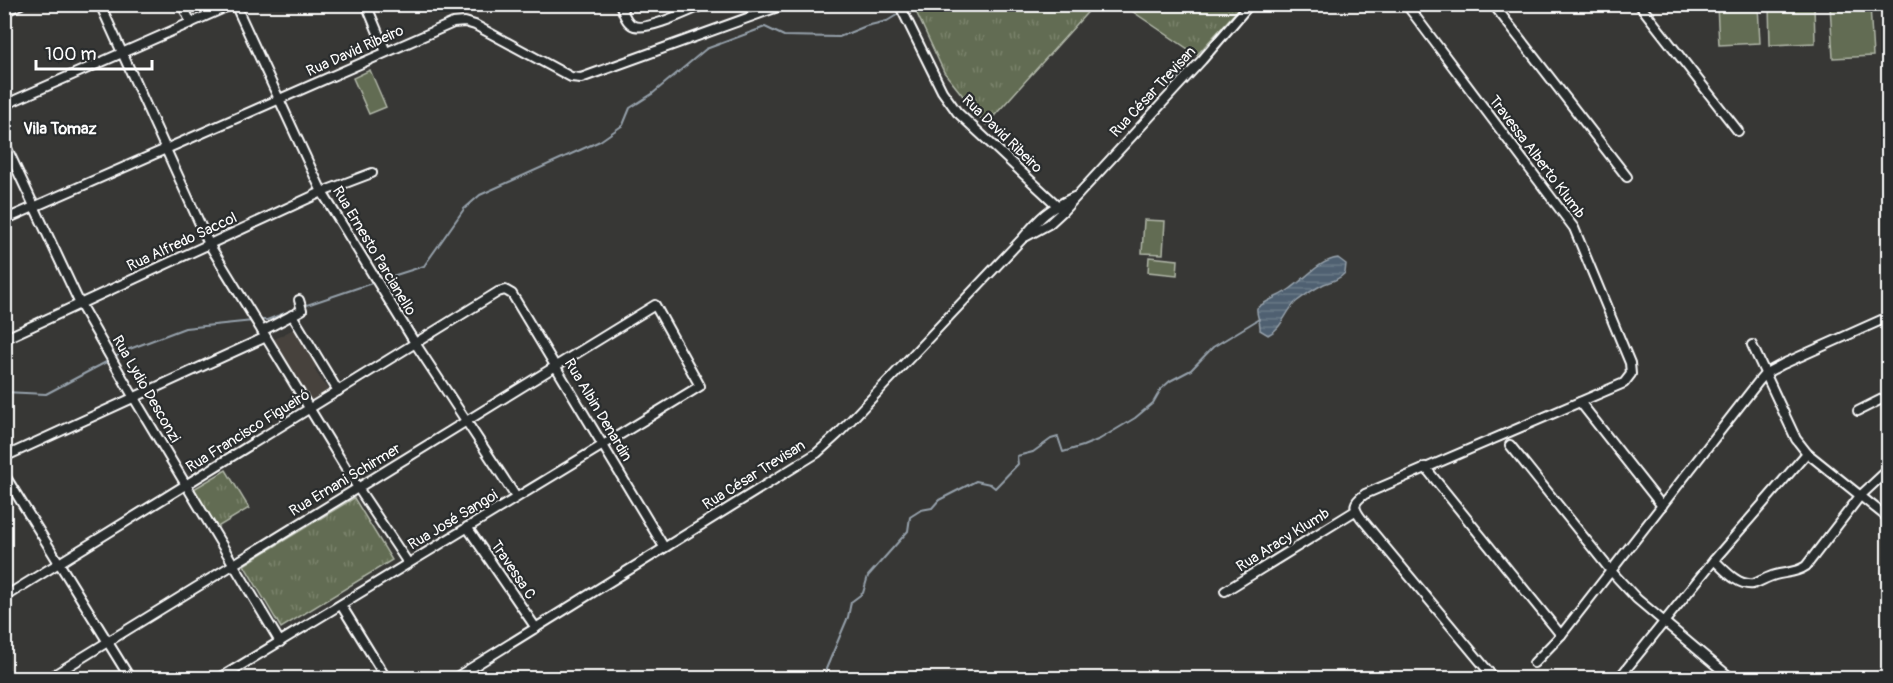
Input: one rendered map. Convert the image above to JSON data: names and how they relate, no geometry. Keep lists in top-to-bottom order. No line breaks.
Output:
{"streets":{"street":["Rua David Ribeiro","Rua César Trevisan","Travessa Alberto Klumb","Rua Alfredo Saccol","Rua Ernesto Parcianello","Rua Lydio Desconzi","Rua Albin Denardin","Rua Francisco Figueiró","Rua Ernani Schirmer","Rua José Sangoi","Rua Aracy Klumb","Travessa C"]},"crossings":[["Rua David Ribeiro","Rua César Trevisan"],["Rua David Ribeiro","Rua Ernesto Parcianello"],["Rua David Ribeiro","Rua Lydio Desconzi"],["Rua César Trevisan","Rua Albin Denardin"],["Rua César Trevisan","Travessa C"],["Travessa Alberto Klumb","Rua Aracy Klumb"],["Rua Alfredo Saccol","Rua Ernesto Parcianello"],["Rua Alfredo Saccol","Rua Lydio Desconzi"],["Rua Ernesto Parcianello","Rua Francisco Figueiró"],["Rua Ernesto Parcianello","Rua Ernani Schirmer"],["Rua Ernesto Parcianello","Rua José Sangoi"],["Rua Lydio Desconzi","Rua Francisco Figueiró"],["Rua Lydio Desconzi","Rua Ernani Schirmer"],["Rua Lydio Desconzi","Rua José Sangoi"],["Rua Albin Denardin","Rua Francisco Figueiró"],["Rua Albin Denardin","Rua Ernani Schirmer"],["Rua Albin Denardin","Rua José Sangoi"],["Rua Ernani Schirmer","Rua José Sangoi"],["Rua José Sangoi","Travessa C"]],"districts":["Vila Tomaz"],"scale_bar":"100 m"}
